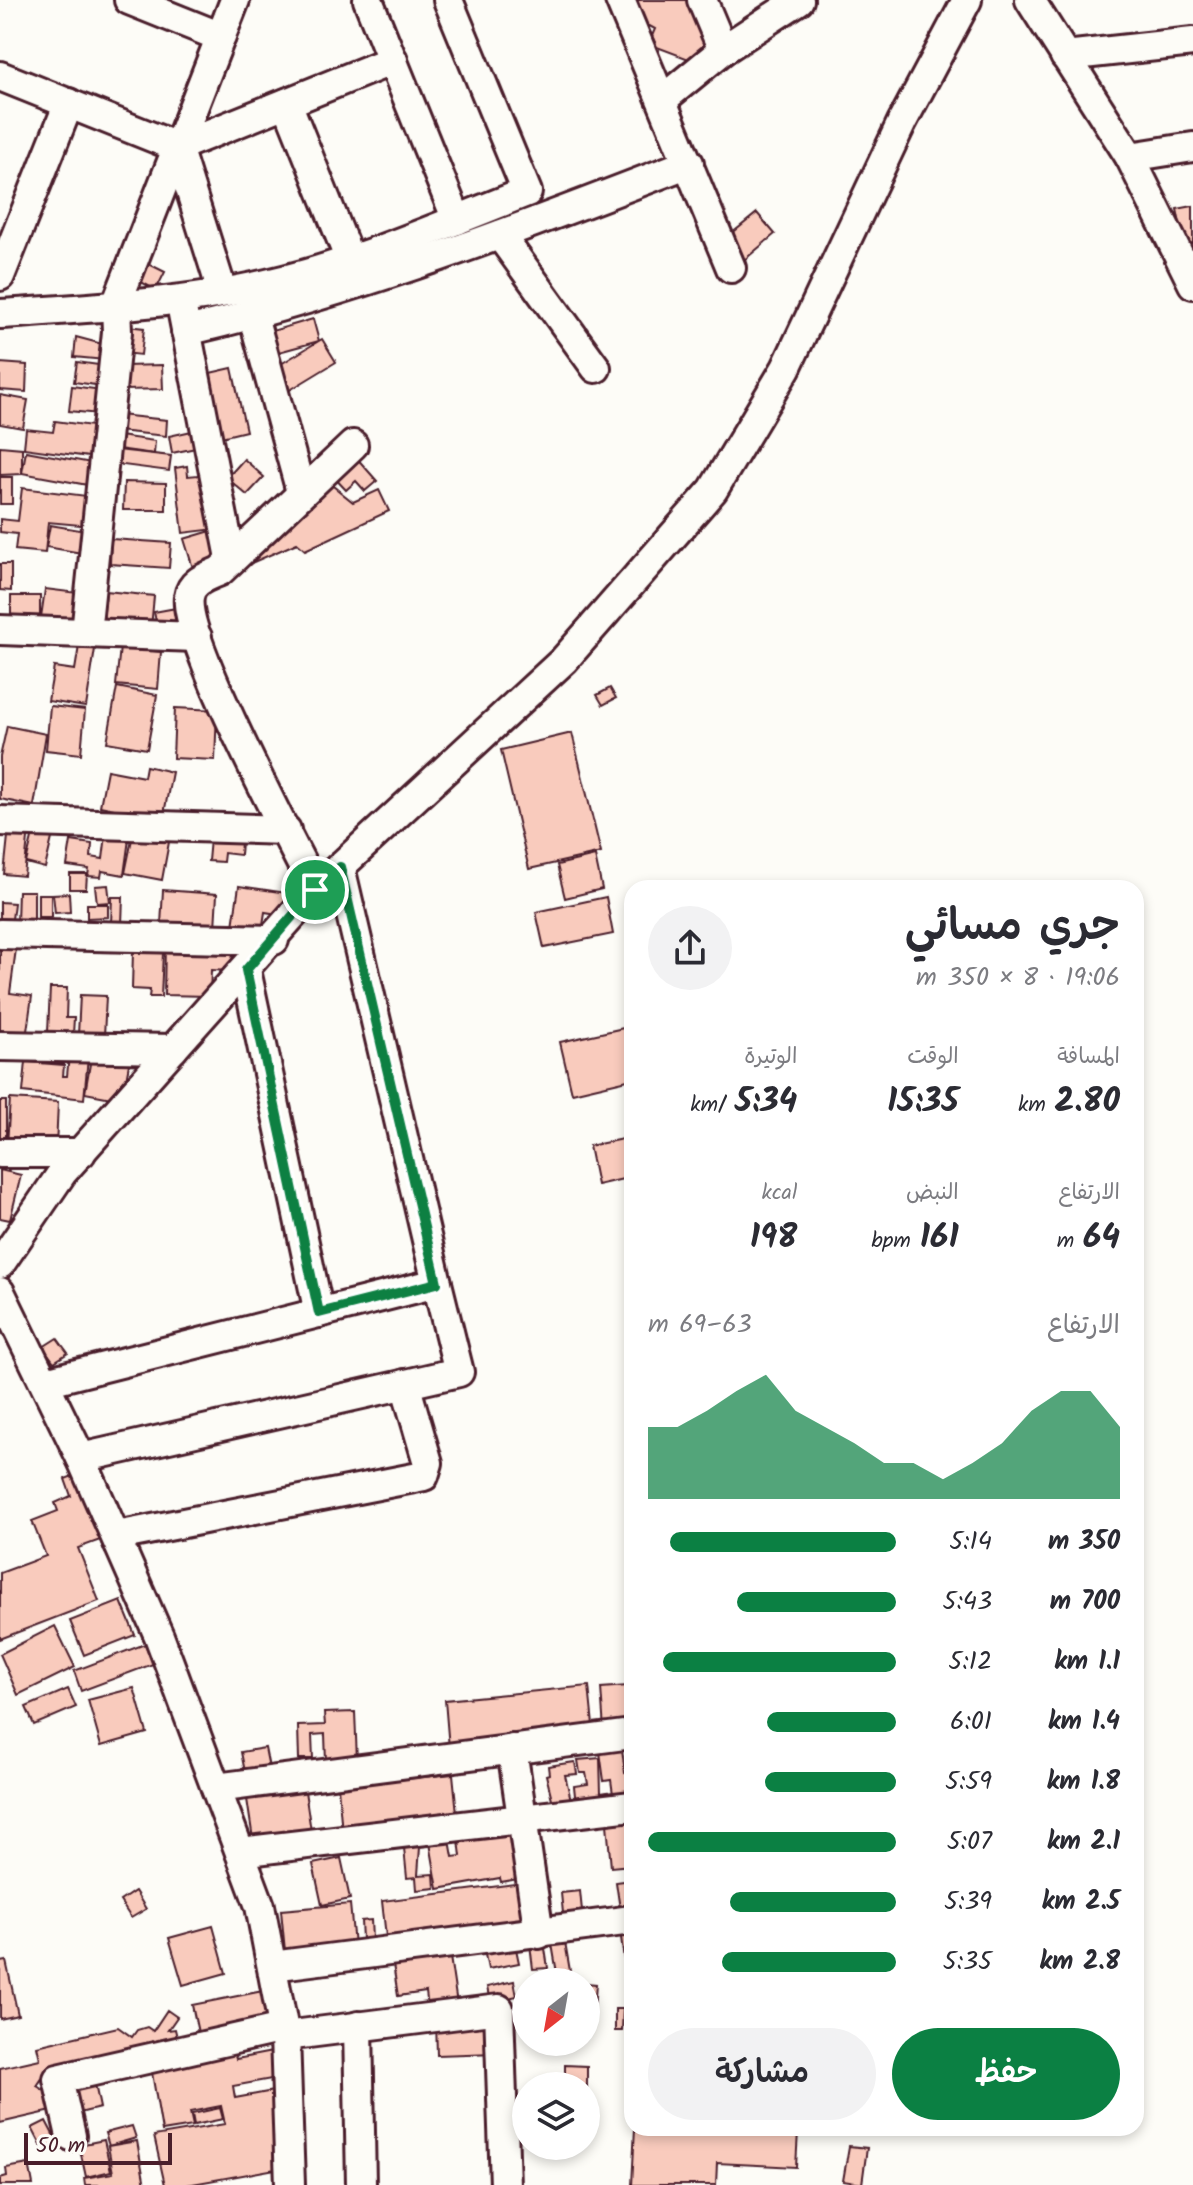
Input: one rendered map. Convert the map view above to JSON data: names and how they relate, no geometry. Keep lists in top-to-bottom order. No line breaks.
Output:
{"scale_bar":"50 m","north":"bottom left","page":{"heading":["جري مسائي","19:06 · 8 × 350 m"],"stats":[["المسافة","2.80 km"],["الوقت","15:35"],["الوتيرة","5:34 /km"],["الارتفاع","64 m"],["النبض","161 bpm"],["kcal","198"]],"chart":["الارتفاع","63–69 m"],"list":[{"name":"350 m","note":"5:14"},{"name":"700 m","note":"5:43"},{"name":"1.1 km","note":"5:12"},{"name":"1.4 km","note":"6:01"},{"name":"1.8 km","note":"5:59"},{"name":"2.1 km","note":"5:07"},{"name":"2.5 km","note":"5:39"},{"name":"2.8 km","note":"5:35"}],"buttons":["حفظ","مشاركة"],"scale":"50 m"}}
